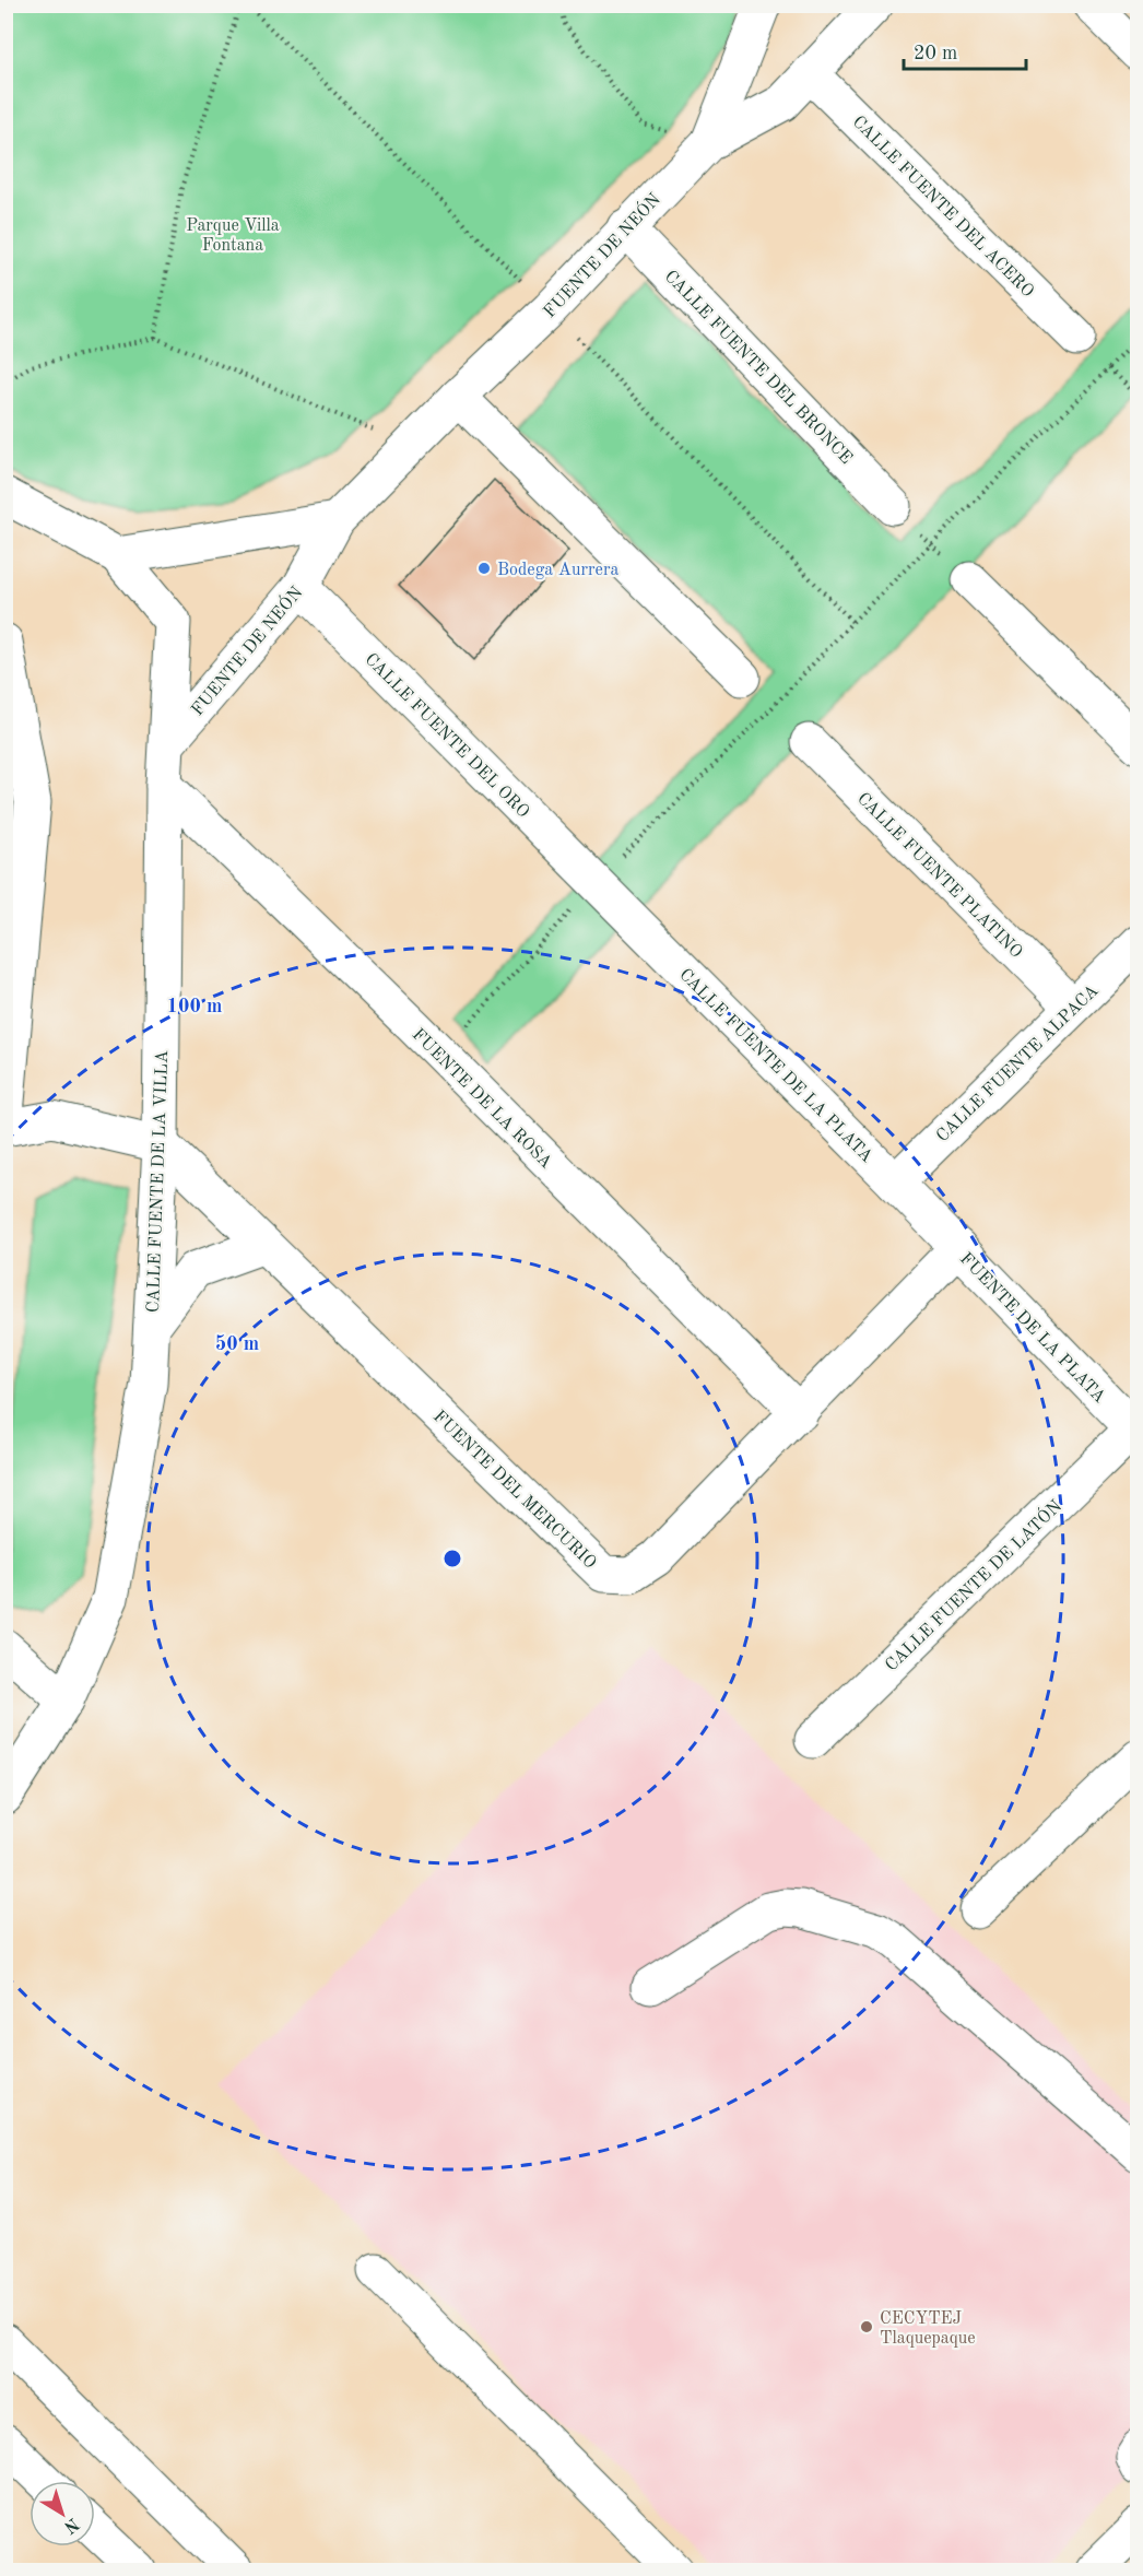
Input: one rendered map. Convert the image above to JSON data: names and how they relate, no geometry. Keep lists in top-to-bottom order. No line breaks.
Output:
{"streets":{"street":["CALLE FUENTE DEL ACERO","FUENTE DE NEÓN","CALLE FUENTE DEL BRONCE","CALLE FUENTE DEL ORO","CALLE FUENTE PLATINO","CALLE FUENTE ALPACA","CALLE FUENTE DE LA PLATA","FUENTE DE LA ROSA","CALLE FUENTE DE LA VILLA","FUENTE DE LA PLATA","FUENTE DEL MERCURIO","CALLE FUENTE DE LATÓN"]},"crossings":[["CALLE FUENTE DEL ACERO","FUENTE DE NEÓN"],["FUENTE DE NEÓN","CALLE FUENTE DEL BRONCE"],["FUENTE DE NEÓN","CALLE FUENTE DEL ORO"],["FUENTE DE NEÓN","CALLE FUENTE DE LA VILLA"],["CALLE FUENTE DEL ORO","CALLE FUENTE DE LA PLATA"],["CALLE FUENTE PLATINO","CALLE FUENTE ALPACA"],["CALLE FUENTE ALPACA","CALLE FUENTE DE LA PLATA"],["CALLE FUENTE DE LA PLATA","FUENTE DE LA PLATA"],["CALLE FUENTE DE LA PLATA","FUENTE DEL MERCURIO"],["FUENTE DE LA ROSA","CALLE FUENTE DE LA VILLA"],["FUENTE DE LA ROSA","FUENTE DEL MERCURIO"],["CALLE FUENTE DE LA VILLA","FUENTE DEL MERCURIO"],["FUENTE DE LA PLATA","FUENTE DEL MERCURIO"],["FUENTE DE LA PLATA","CALLE FUENTE DE LATÓN"]],"parks":["Parque Villa Fontana"],"places":["Bodega Aurrera","CECYTEJ Tlaquepaque"],"scale_bar":"20 m","north":"bottom right","rings":["100 m","50 m"]}
